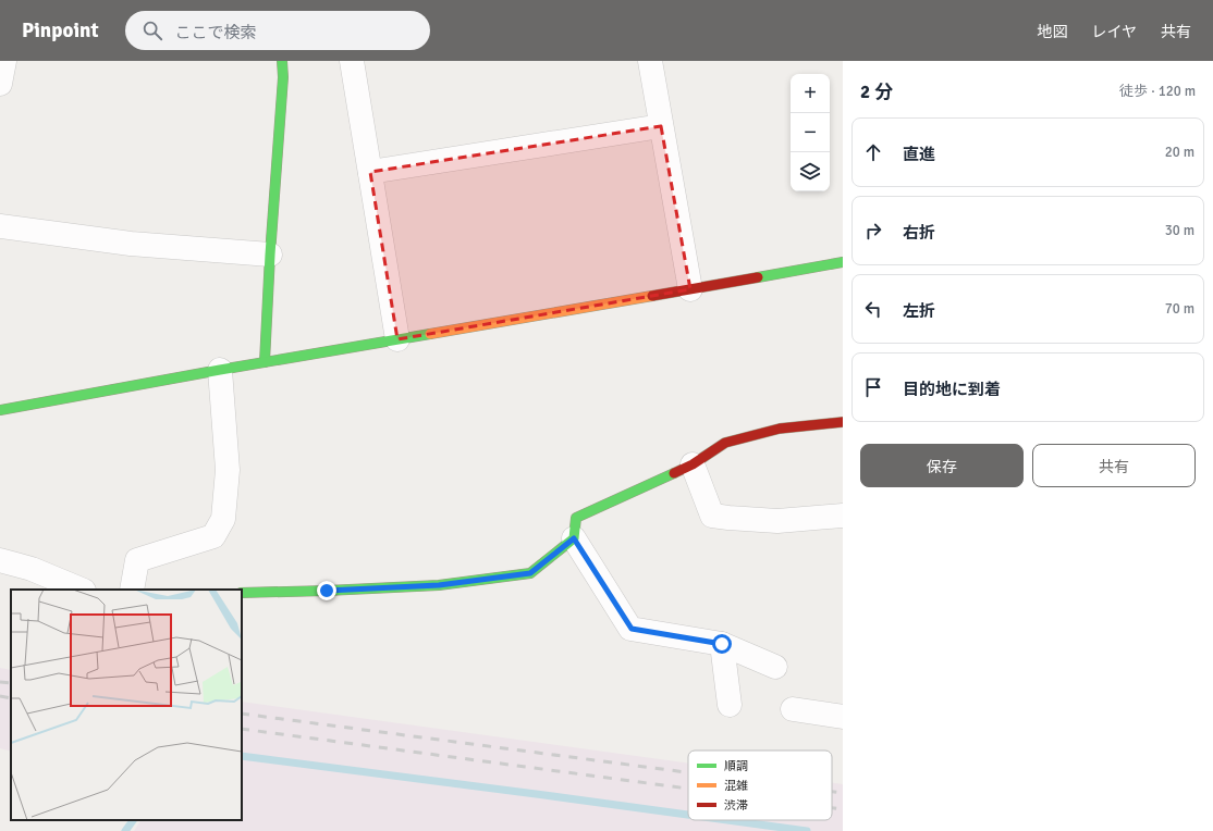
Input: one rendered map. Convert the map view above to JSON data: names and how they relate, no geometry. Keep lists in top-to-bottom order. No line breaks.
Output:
{"legend":["順調","混雑","渋滞"],"page":{"header":"Pinpoint","search":"ここで検索","nav":["地図","レイヤ","共有"],"heading":["2 分","徒歩 · 120 m"],"map_buttons":["+","−"],"list":[["直進","20 m"],["右折","30 m"],["左折","70 m"],"目的地に到着"],"buttons":["保存","共有"]}}
